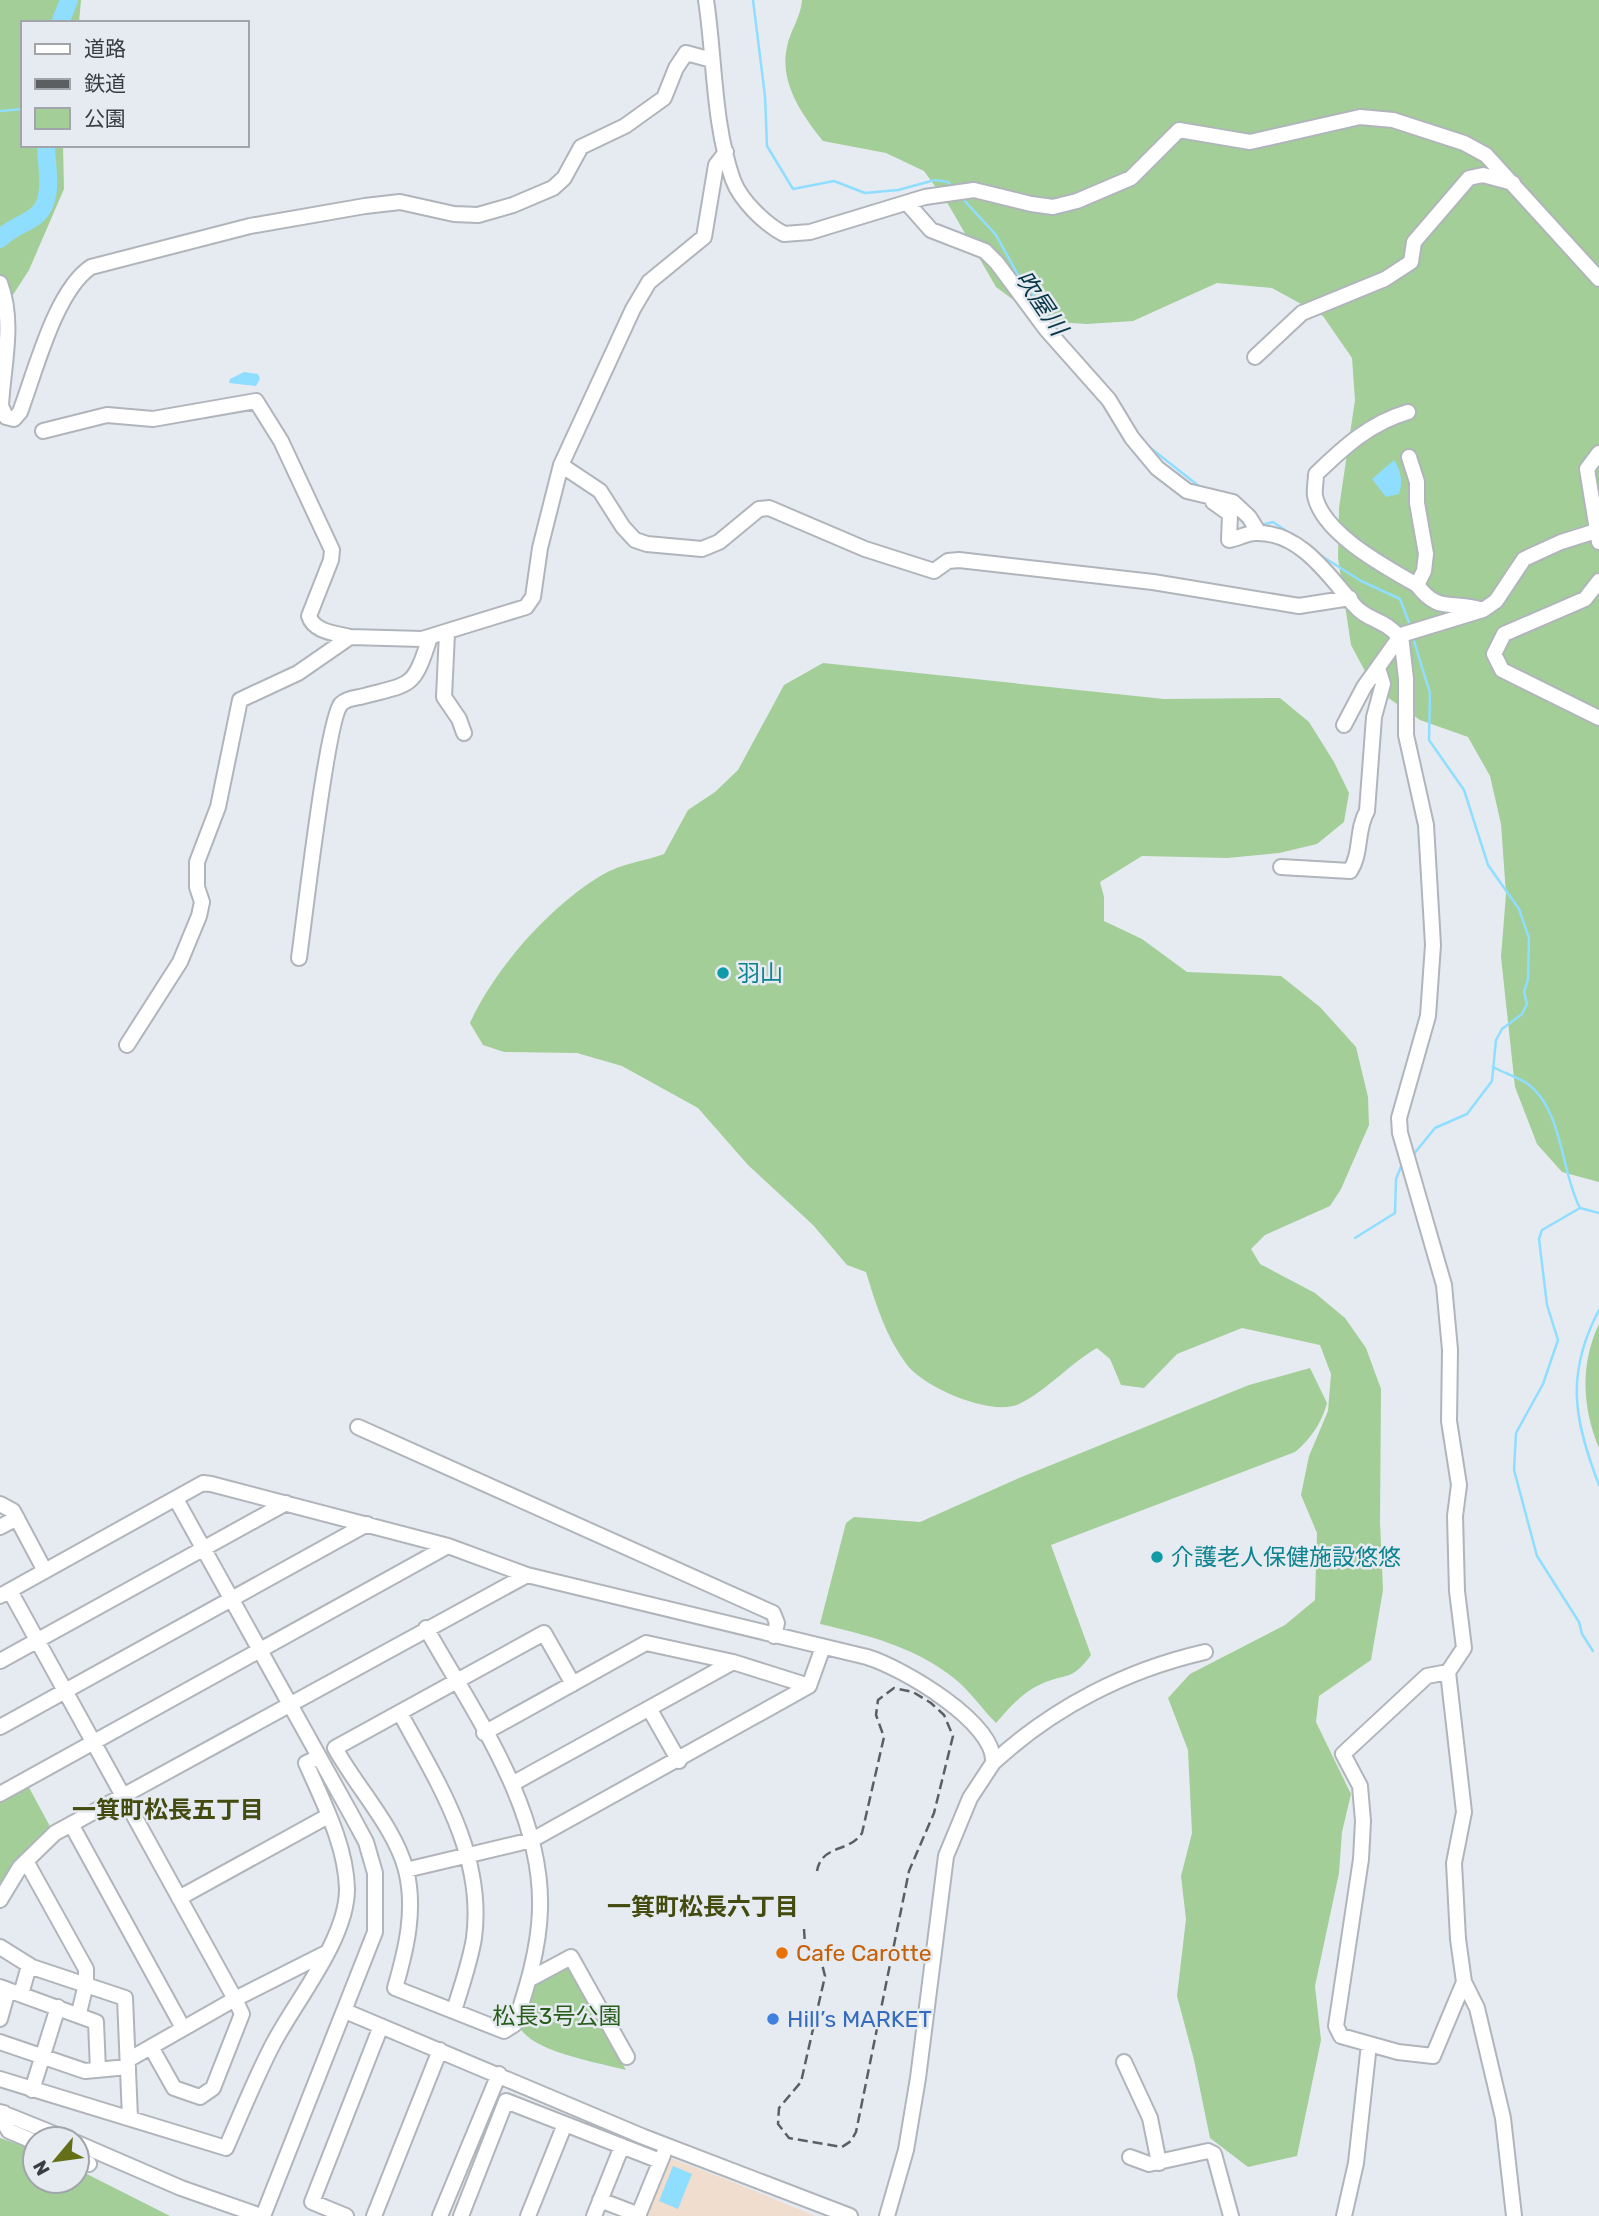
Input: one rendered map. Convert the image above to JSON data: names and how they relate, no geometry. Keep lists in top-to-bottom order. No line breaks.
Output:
{"districts":["一箕町松長五丁目","一箕町松長六丁目"],"water":["吹屋川"],"parks":["松長3号公園"],"places":["羽山","介護老人保健施設悠悠","Cafe Carotte","Hill’s MARKET"],"legend":["道路","鉄道","公園"],"north":"bottom left"}
